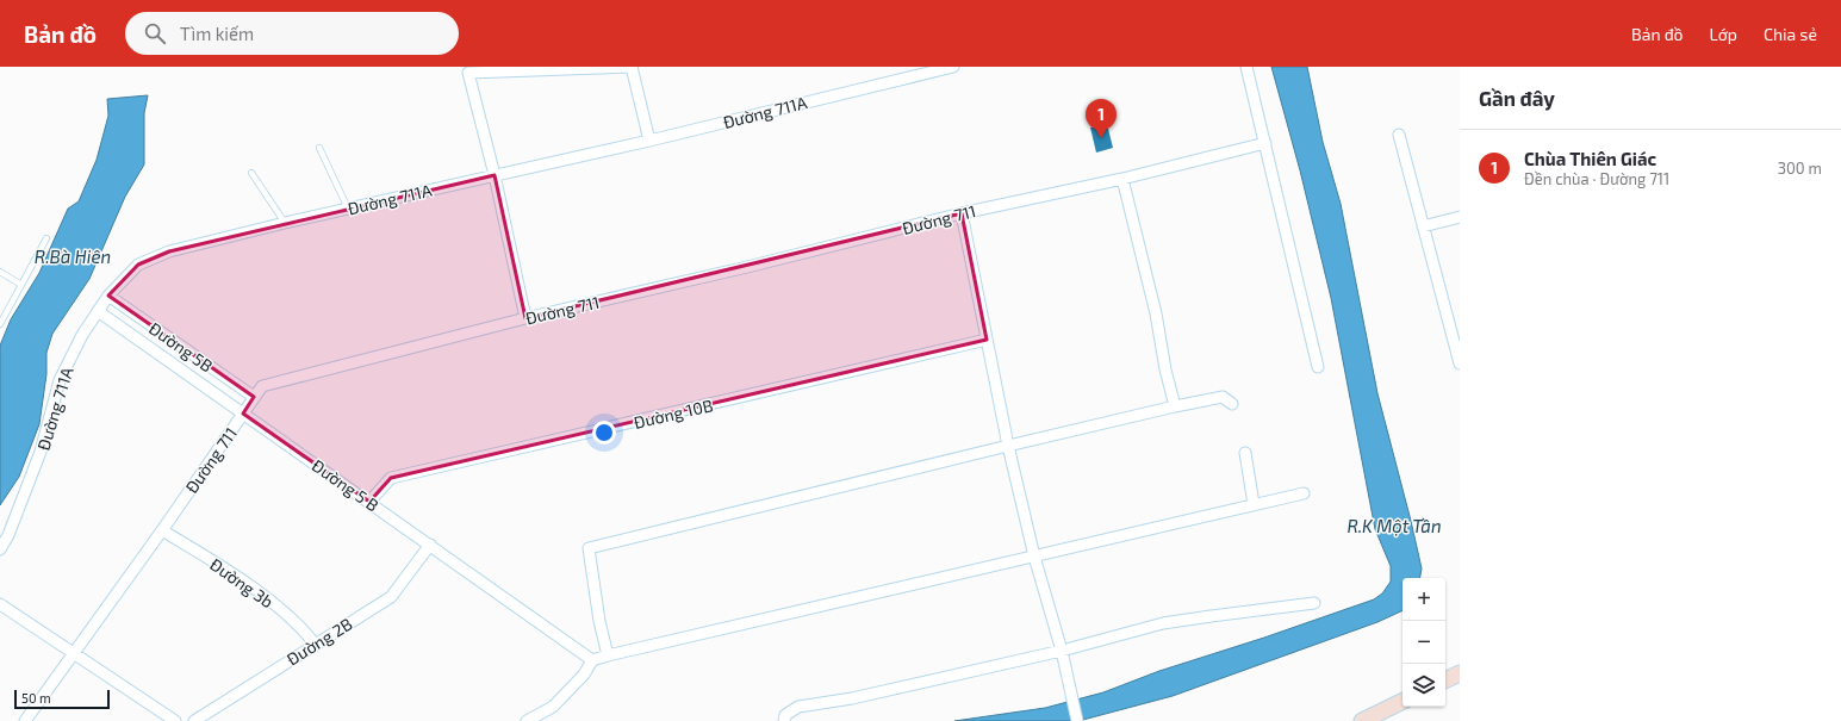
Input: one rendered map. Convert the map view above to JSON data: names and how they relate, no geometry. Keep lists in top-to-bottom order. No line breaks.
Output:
{"streets":{"street":["Đường 711A","Đường 711","Đường 5B","Đường 10B","Đường 5 B","Đường 3b","Đường 2B"]},"crossings":[["Đường 711A","Đường 5B"],["Đường 711A","Đường 5 B"],["Đường 711","Đường 5B"],["Đường 711","Đường 5 B"],["Đường 711","Đường 3b"],["Đường 10B","Đường 5 B"],["Đường 5 B","Đường 2B"],["Đường 3b","Đường 2B"]],"water":["R.Bà Hiên","R.K Một Tần"],"scale_bar":"50 m","page":{"header":"Bản đồ","search":"Tìm kiếm","nav":["Bản đồ","Lớp","Chia sẻ"],"heading":"Gần đây","pins":"1","list":[{"mark":"1","name":"Chùa Thiên Giác","note":"Đền chùa · Đường 711","value":"300 m"}],"map_buttons":["+","−"],"scale":"50 m"}}
